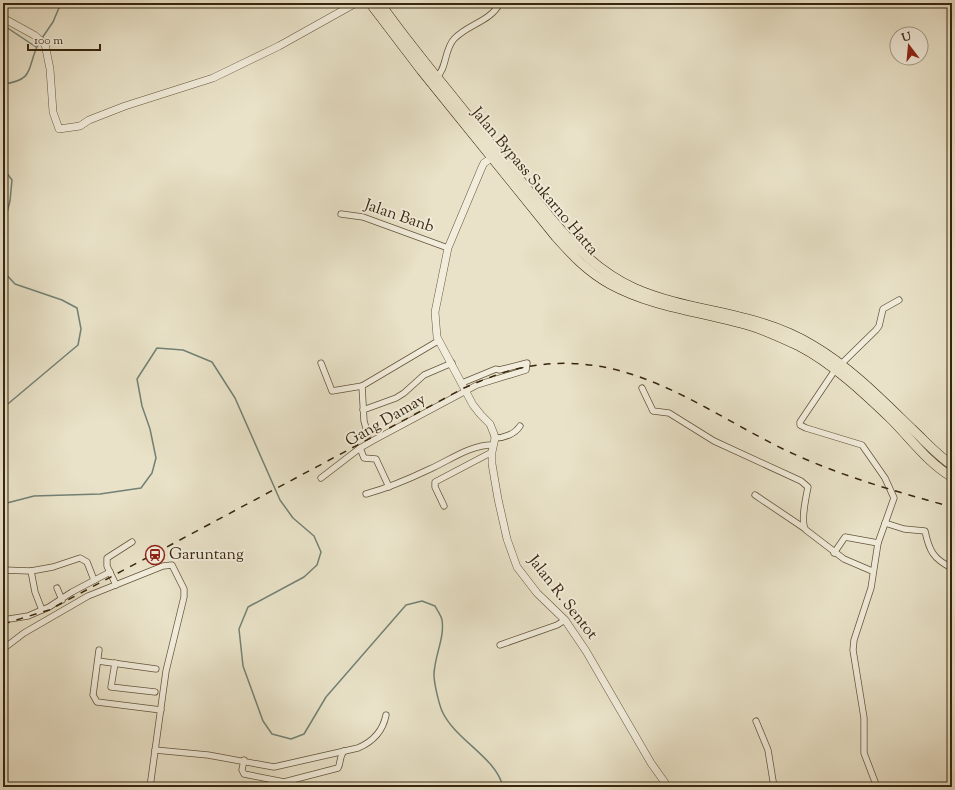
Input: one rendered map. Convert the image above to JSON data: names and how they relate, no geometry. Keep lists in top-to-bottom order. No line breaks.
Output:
{"streets":{"highway":["Jalan Bypass Sukarno Hatta"],"street":["Jalan Banb","Gang Damay","Jalan R. Sentot"]},"places":{"station":["Garuntang"]},"scale_bar":"100 m","north":"top"}
